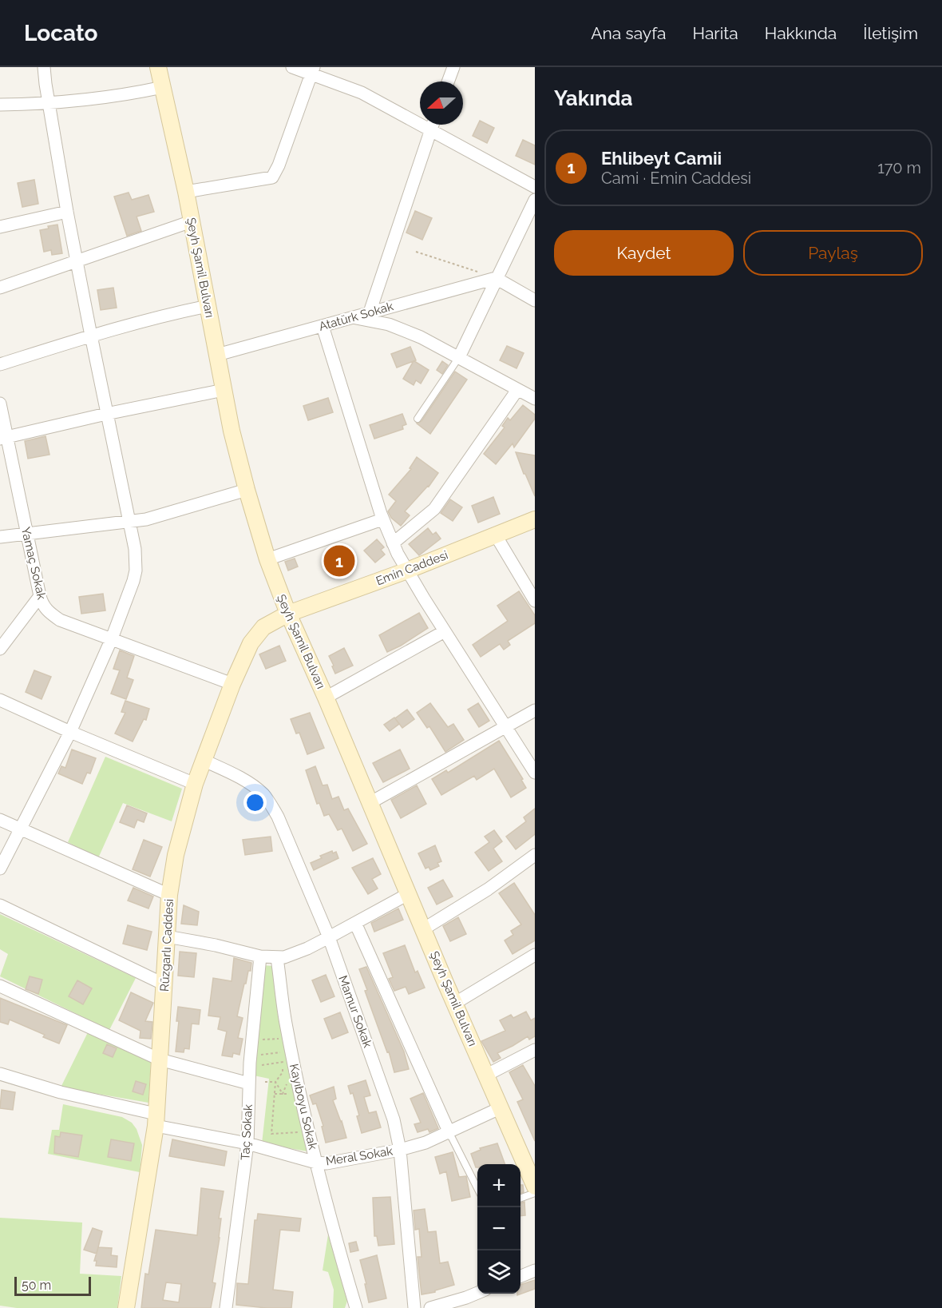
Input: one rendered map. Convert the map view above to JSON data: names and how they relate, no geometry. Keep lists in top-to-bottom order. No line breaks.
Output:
{"streets":{"main road":["Şeyh Şamil Bulvarı","Emin Caddesi","Rüzgarlı Caddesi"],"street":["Atatürk Sokak","Yamaç Sokak","Mamur Sokak","Kayıboyu Sokak","Taç Sokak","Meral Sokak"]},"crossings":[["Şeyh Şamil Bulvarı","Atatürk Sokak"],["Şeyh Şamil Bulvarı","Emin Caddesi"],["Şeyh Şamil Bulvarı","Rüzgarlı Caddesi"],["Şeyh Şamil Bulvarı","Meral Sokak"],["Yamaç Sokak","Rüzgarlı Caddesi"],["Emin Caddesi","Rüzgarlı Caddesi"],["Rüzgarlı Caddesi","Mamur Sokak"],["Rüzgarlı Caddesi","Meral Sokak"],["Mamur Sokak","Meral Sokak"],["Kayıboyu Sokak","Meral Sokak"],["Taç Sokak","Meral Sokak"]],"scale_bar":"50 m","north":"left","page":{"header":"Locato","nav":["Ana sayfa","Harita","Hakkında","İletişim"],"heading":"Yakında","list":[{"mark":"1","name":"Ehlibeyt Camii","note":"Cami · Emin Caddesi","value":"170 m"}],"buttons":["Kaydet","Paylaş"],"pins":"1","map_buttons":["+","−"],"scale":"50 m"}}
